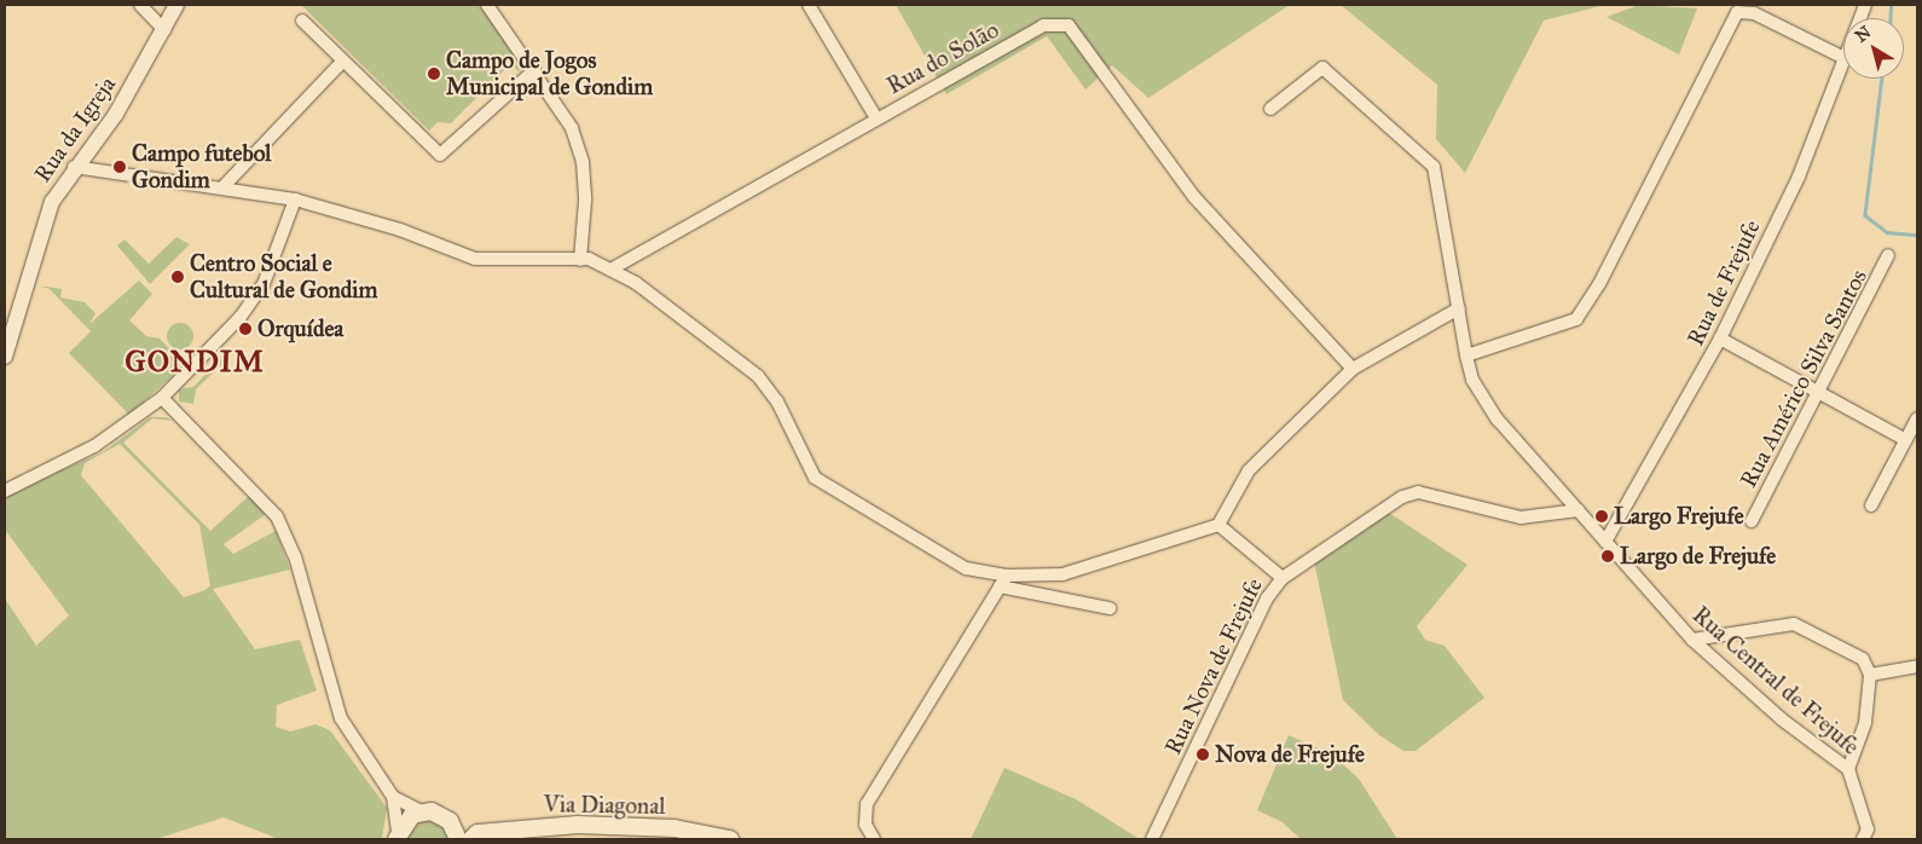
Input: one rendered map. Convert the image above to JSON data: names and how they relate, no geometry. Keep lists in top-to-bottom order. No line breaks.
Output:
{"streets":{"main road":["Via Diagonal"],"street":["Rua do Solão","Rua da Igreja","Rua de Frejufe","Rua Américo Silva Santos","Rua Nova de Frejufe","Rua Central de Frejufe"]},"crossings":[["Rua de Frejufe","Rua Central de Frejufe"]],"districts":["GONDIM"],"places":["Campo de Jogos Municipal de Gondim","Campo futebol Gondim","Centro Social e Cultural de Gondim","Orquídea","Largo Frejufe","Largo de Frejufe","Nova de Frejufe"],"north":"top left"}
